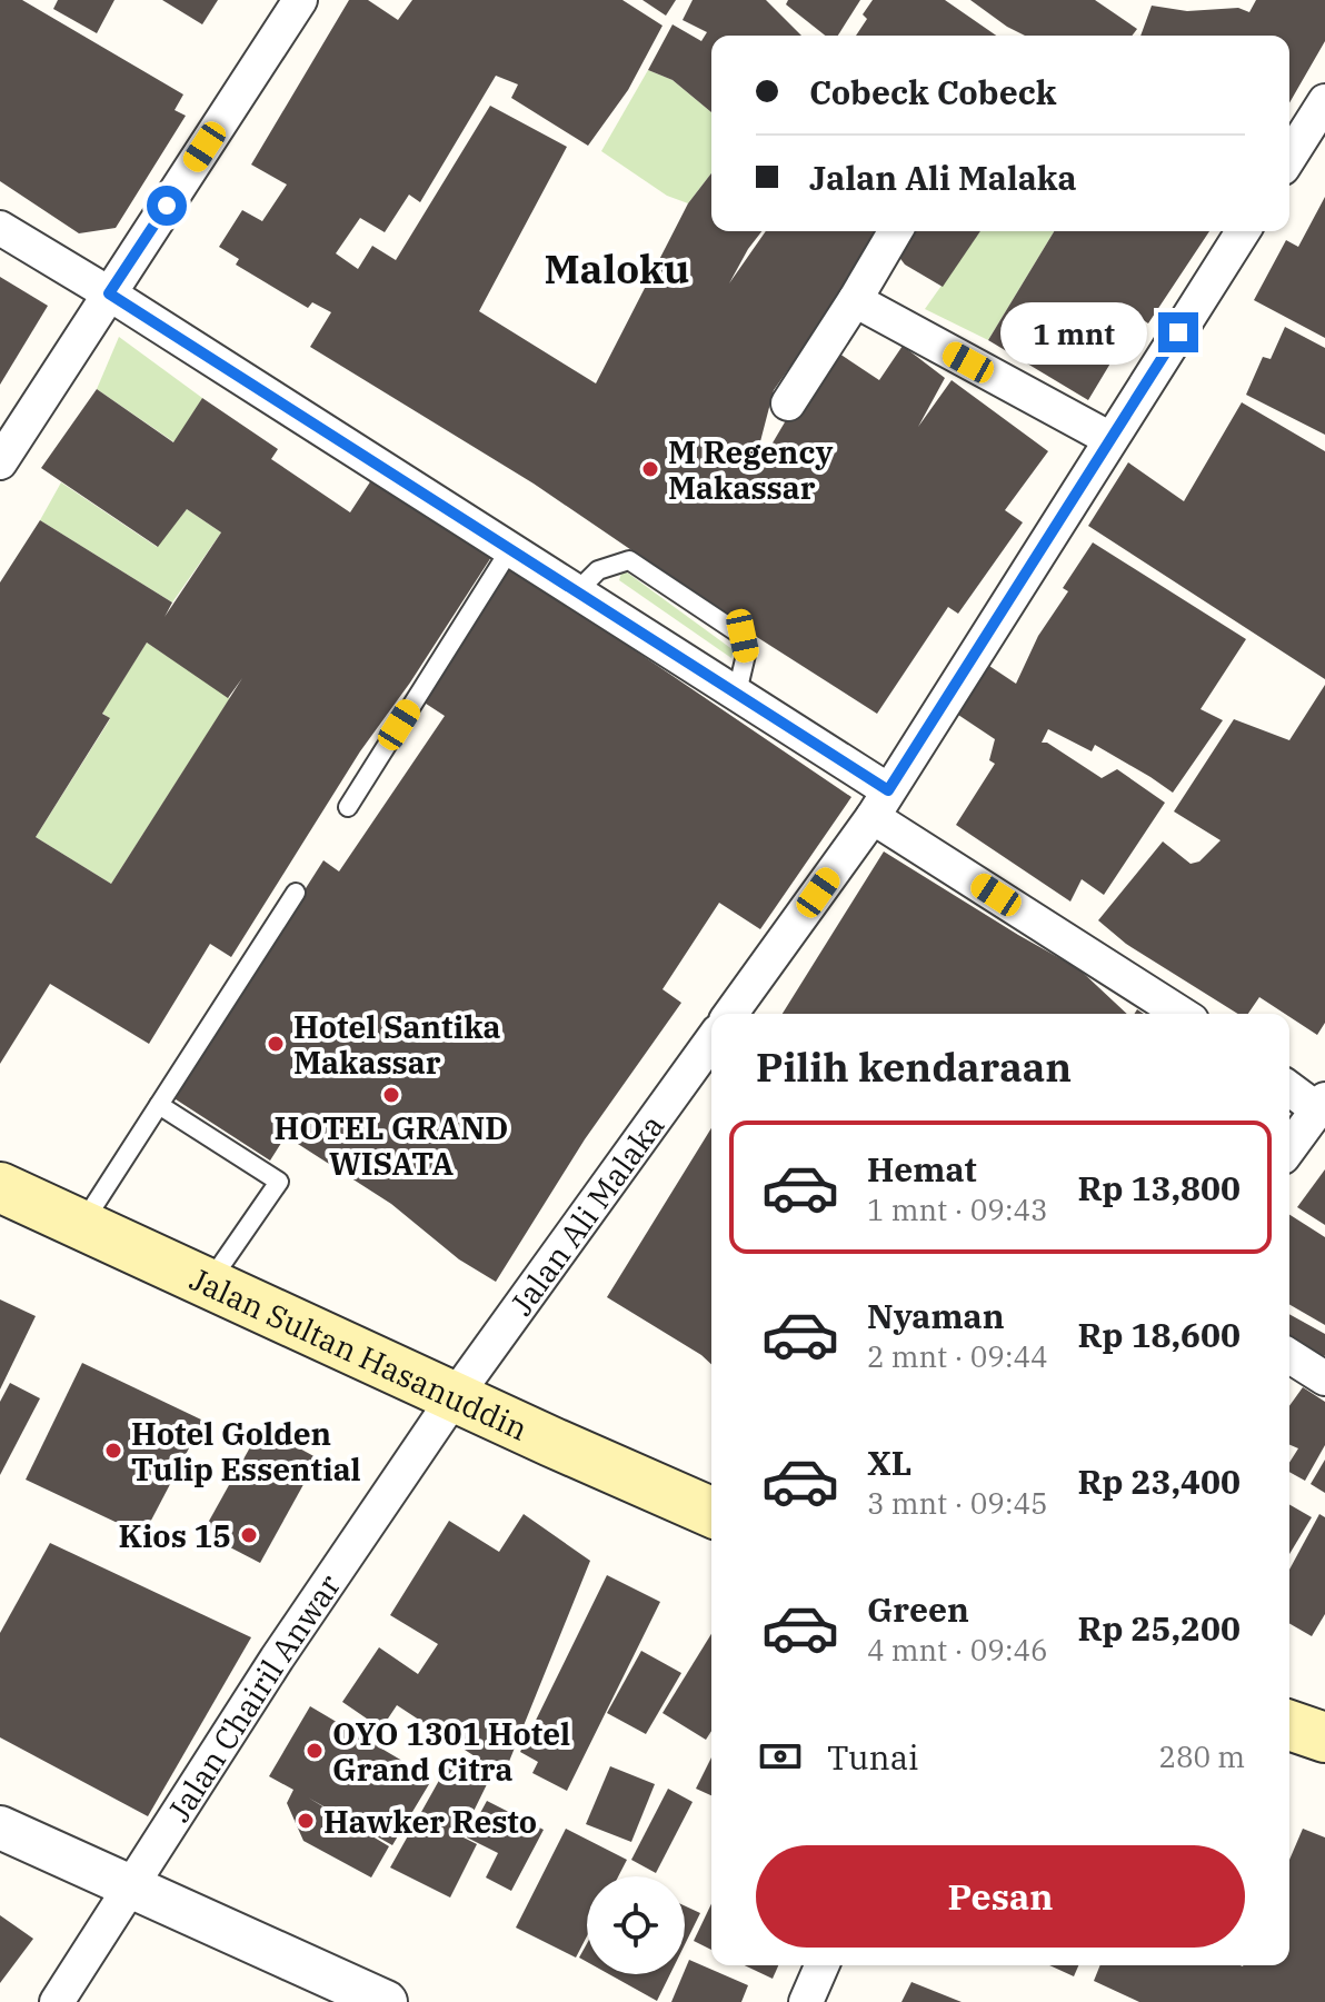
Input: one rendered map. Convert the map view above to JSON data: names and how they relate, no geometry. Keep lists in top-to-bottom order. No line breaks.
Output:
{"streets":{"main road":["Jalan Sultan Hasanuddin"],"street":["Jalan Ali Malaka","Jalan Chairil Anwar"]},"crossings":[["Jalan Ali Malaka","Jalan Sultan Hasanuddin"],["Jalan Ali Malaka","Jalan Chairil Anwar"],["Jalan Sultan Hasanuddin","Jalan Chairil Anwar"]],"districts":["Maloku"],"places":["M Regency Makassar","Hotel Santika Makassar","HOTEL GRAND WISATA","Hotel Golden Tulip Essential","Kios 15","OYO 1301 Hotel Grand Citra","Hawker Resto"],"page":{"banner":["Cobeck Cobeck","Jalan Ali Malaka"],"bubble":"1 mnt","heading":"Pilih kendaraan","list":[{"name":"Hemat","note":"1 mnt · 09:43","value":"Rp 13,800"},{"name":"Nyaman","note":"2 mnt · 09:44","value":"Rp 18,600"},{"name":"XL","note":"3 mnt · 09:45","value":"Rp 23,400"},{"name":"Green","note":"4 mnt · 09:46","value":"Rp 25,200"}],"pay":["Tunai","280 m"],"buttons":"Pesan"}}
